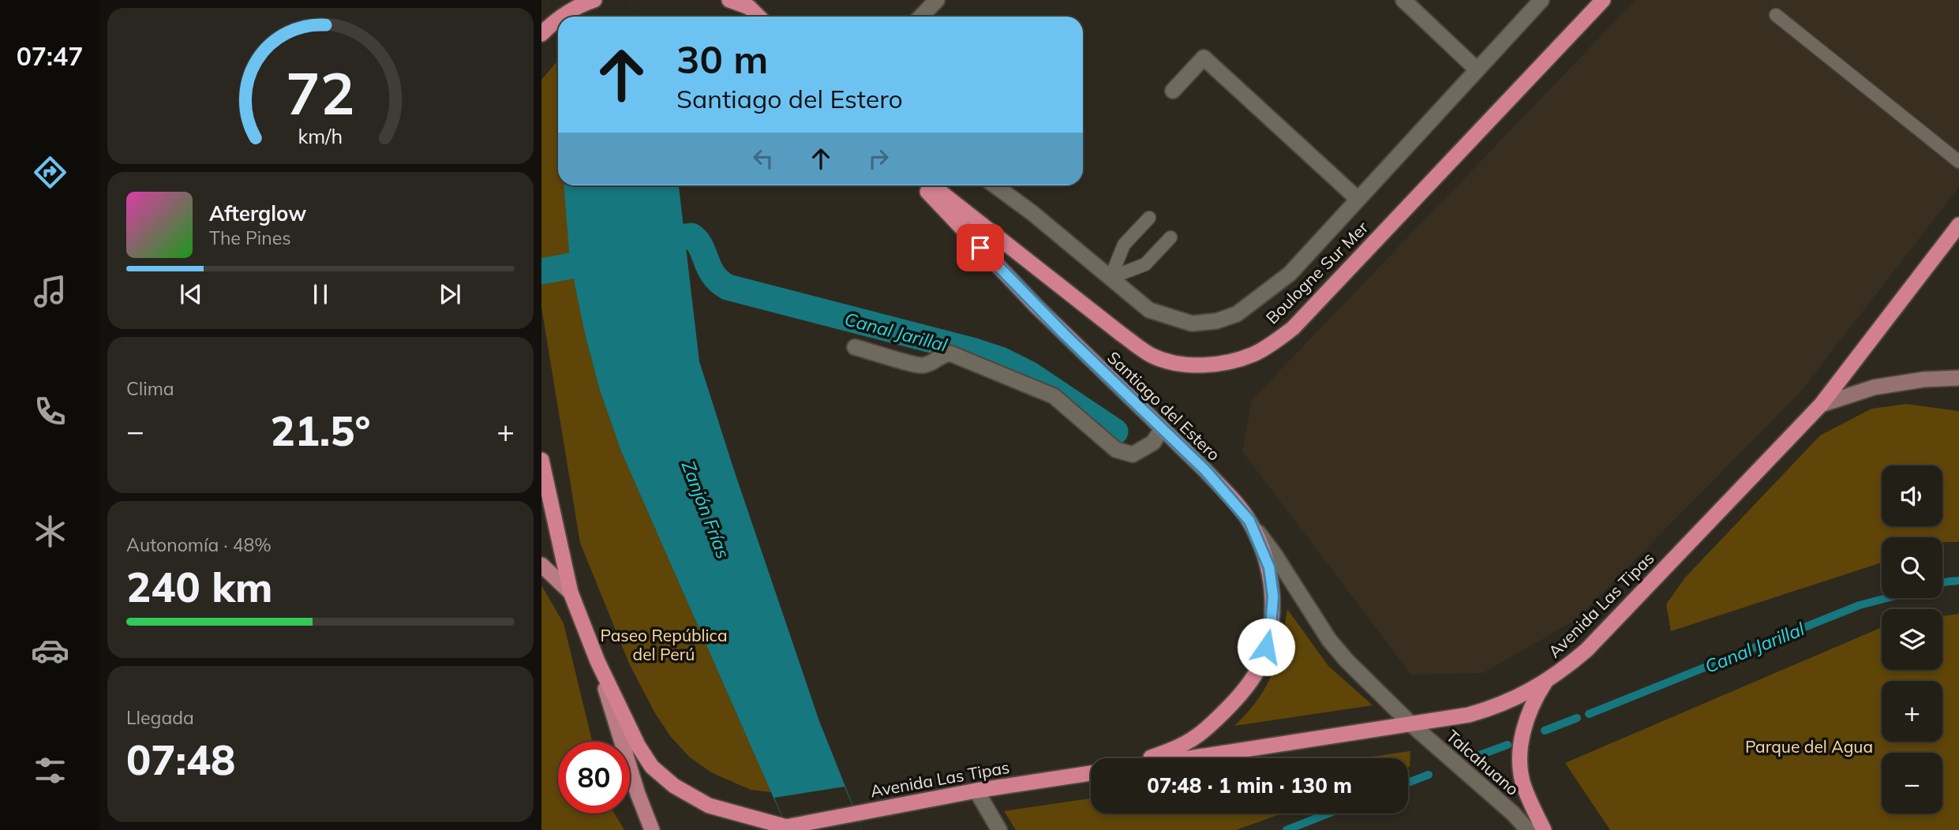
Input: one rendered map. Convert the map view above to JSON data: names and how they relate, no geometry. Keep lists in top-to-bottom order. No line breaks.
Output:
{"streets":{"highway":["Boulogne Sur Mer","Santiago del Estero","Avenida Las Tipas"],"street":["Talcahuano"]},"crossings":[["Santiago del Estero","Avenida Las Tipas"],["Santiago del Estero","Talcahuano"],["Avenida Las Tipas","Talcahuano"]],"water":["Canal Jarillal","Zanjón Frías"],"parks":["Paseo República del Perú","Parque del Agua"],"page":{"tabs":"07:47","turn":["30 m","Santiago del Estero"],"song":["Afterglow","The Pines"],"tile":["Clima",["Autonomía · 48%","240 km"],["Llegada","07:48"]],"heat":["−","21.5°","+"],"map_buttons":["+","−"],"limit":"80","trip":"07:48 · 1 min · 130 m","gauge":["72","km/h"]}}
